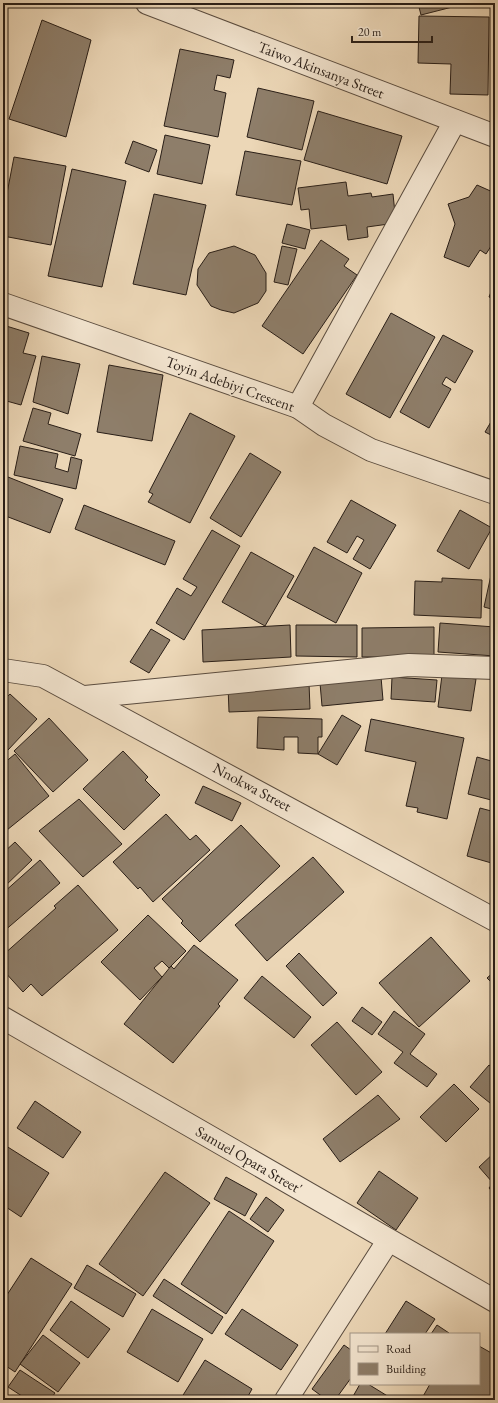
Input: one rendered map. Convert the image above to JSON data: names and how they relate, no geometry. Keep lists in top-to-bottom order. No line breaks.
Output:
{"streets":{"street":["Taiwo Akinsanya Street","Toyin Adebiyi Crescent","Nnokwa Street","Samuel Opara Street'"]},"legend":["Road","Building"],"scale_bar":"20 m"}
